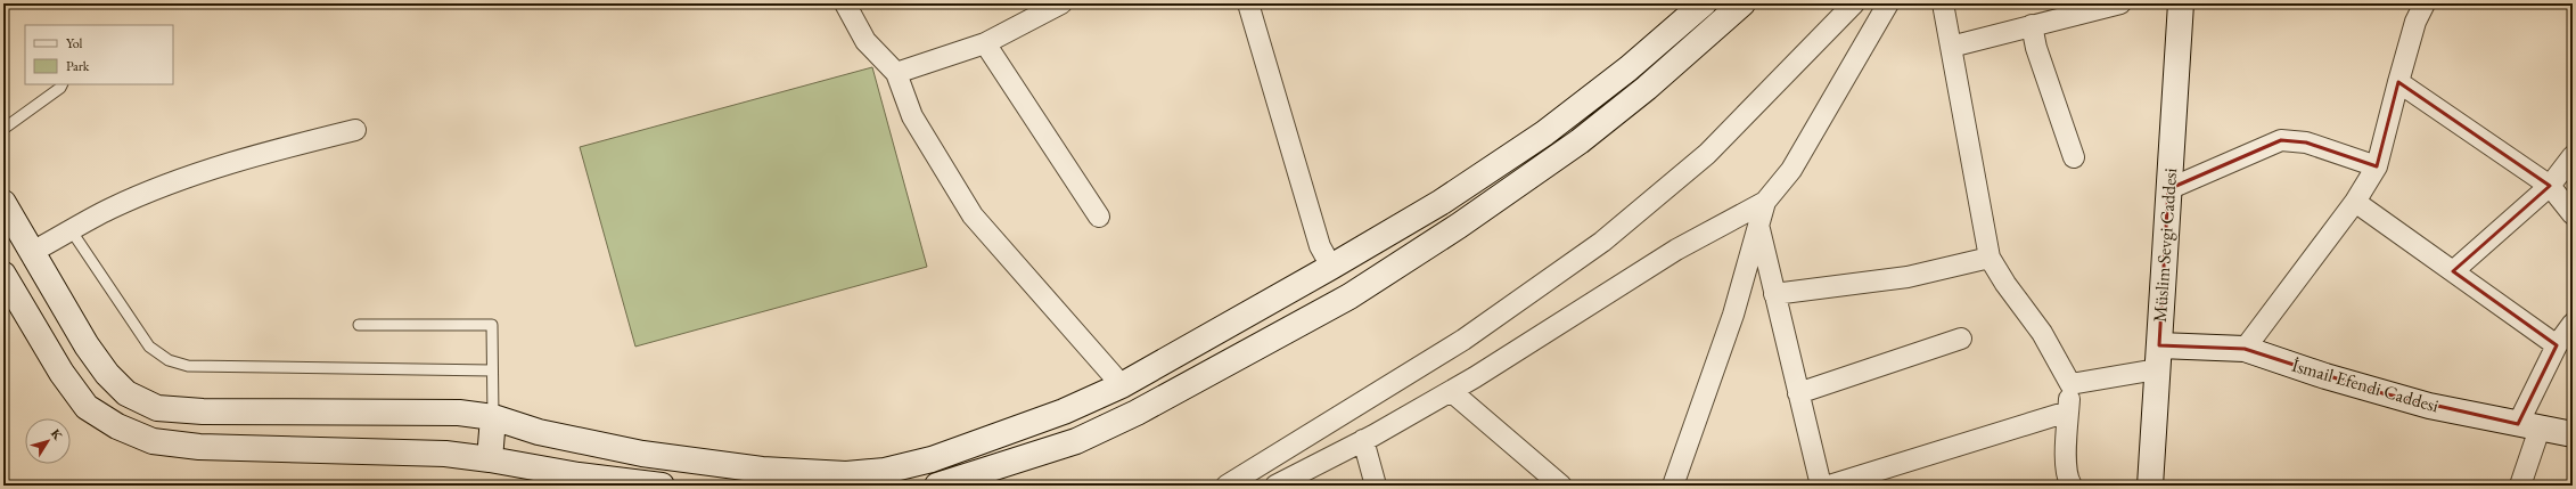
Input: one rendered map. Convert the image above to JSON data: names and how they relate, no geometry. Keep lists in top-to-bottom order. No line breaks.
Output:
{"streets":{"street":["Müslim Sevgi Caddesi","İsmail Efendi Caddesi"]},"crossings":[["Müslim Sevgi Caddesi","İsmail Efendi Caddesi"]],"legend":["Yol","Park"],"north":"top right"}
